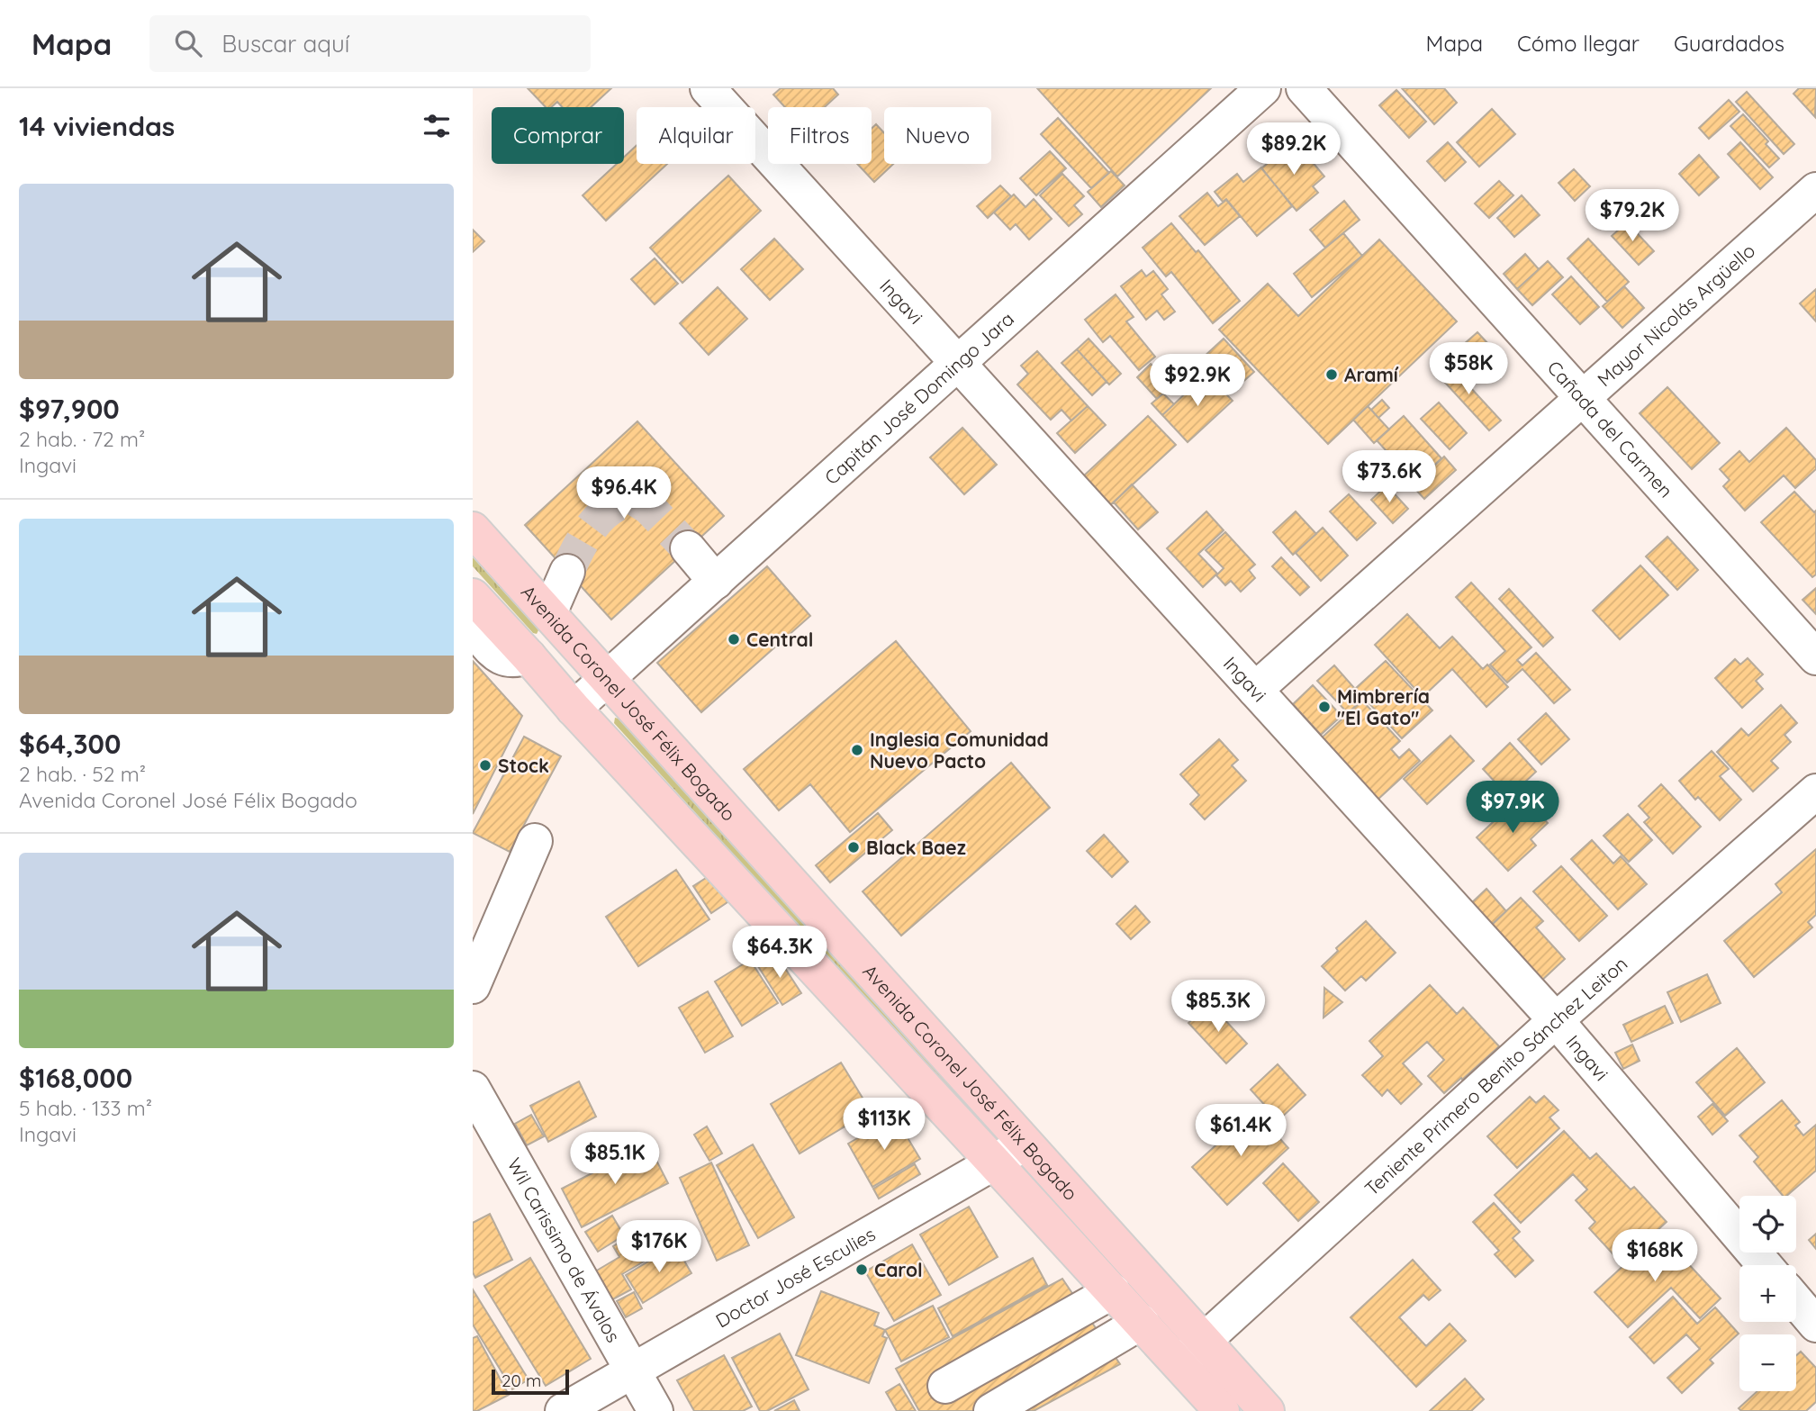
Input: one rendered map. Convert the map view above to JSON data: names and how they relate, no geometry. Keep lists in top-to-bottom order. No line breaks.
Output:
{"streets":{"main road":["Avenida Coronel José Félix Bogado"],"street":["Ingavi","Mayor Nicolás Argüello","Capitán José Domingo Jara","Cañada del Carmen","Teniente Primero Benito Sánchez Leiton","Wil Carissimo de Ávalos","Doctor José Esculies"]},"crossings":[["Ingavi","Mayor Nicolás Argüello"],["Ingavi","Capitán José Domingo Jara"],["Ingavi","Teniente Primero Benito Sánchez Leiton"],["Mayor Nicolás Argüello","Cañada del Carmen"],["Capitán José Domingo Jara","Avenida Coronel José Félix Bogado"],["Avenida Coronel José Félix Bogado","Teniente Primero Benito Sánchez Leiton"],["Avenida Coronel José Félix Bogado","Doctor José Esculies"],["Wil Carissimo de Ávalos","Doctor José Esculies"]],"places":["Aramí","Central","Mimbrería \"El Gato\"","Inglesia Comunidad Nuevo Pacto","Stock","Black Baez","Carol"],"scale_bar":"20 m","page":{"header":"Mapa","search":"Buscar aquí","nav":["Mapa","Cómo llegar","Guardados"],"heading":"14 viviendas","chip":["Comprar","Alquilar","Filtros","Nuevo"],"price":["$89.2K","$79.2K","$58K","$92.9K","$73.6K","$96.4K","$97.9K","$64.3K","$85.3K","$113K","$61.4K","$85.1K","$176K","$168K"],"list":[{"name":"$97,900","note":"2 hab. · 72 m² · Ingavi"},{"name":"$64,300","note":"2 hab. · 52 m² · Avenida Coronel José Félix Bogado"},{"name":"$168,000","note":"5 hab. · 133 m² · Ingavi"}],"map_buttons":["+","−"],"scale":"20 m"}}
